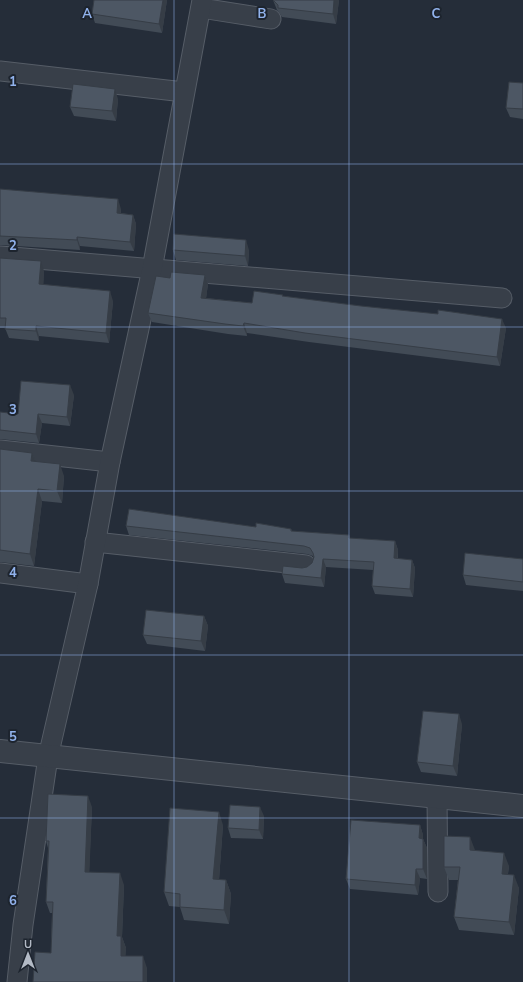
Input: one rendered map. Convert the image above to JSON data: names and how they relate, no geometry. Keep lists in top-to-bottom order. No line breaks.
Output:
{"north":"top","grid":{"columns":["A","B","C"],"rows":["1","2","3","4","5","6"]}}
